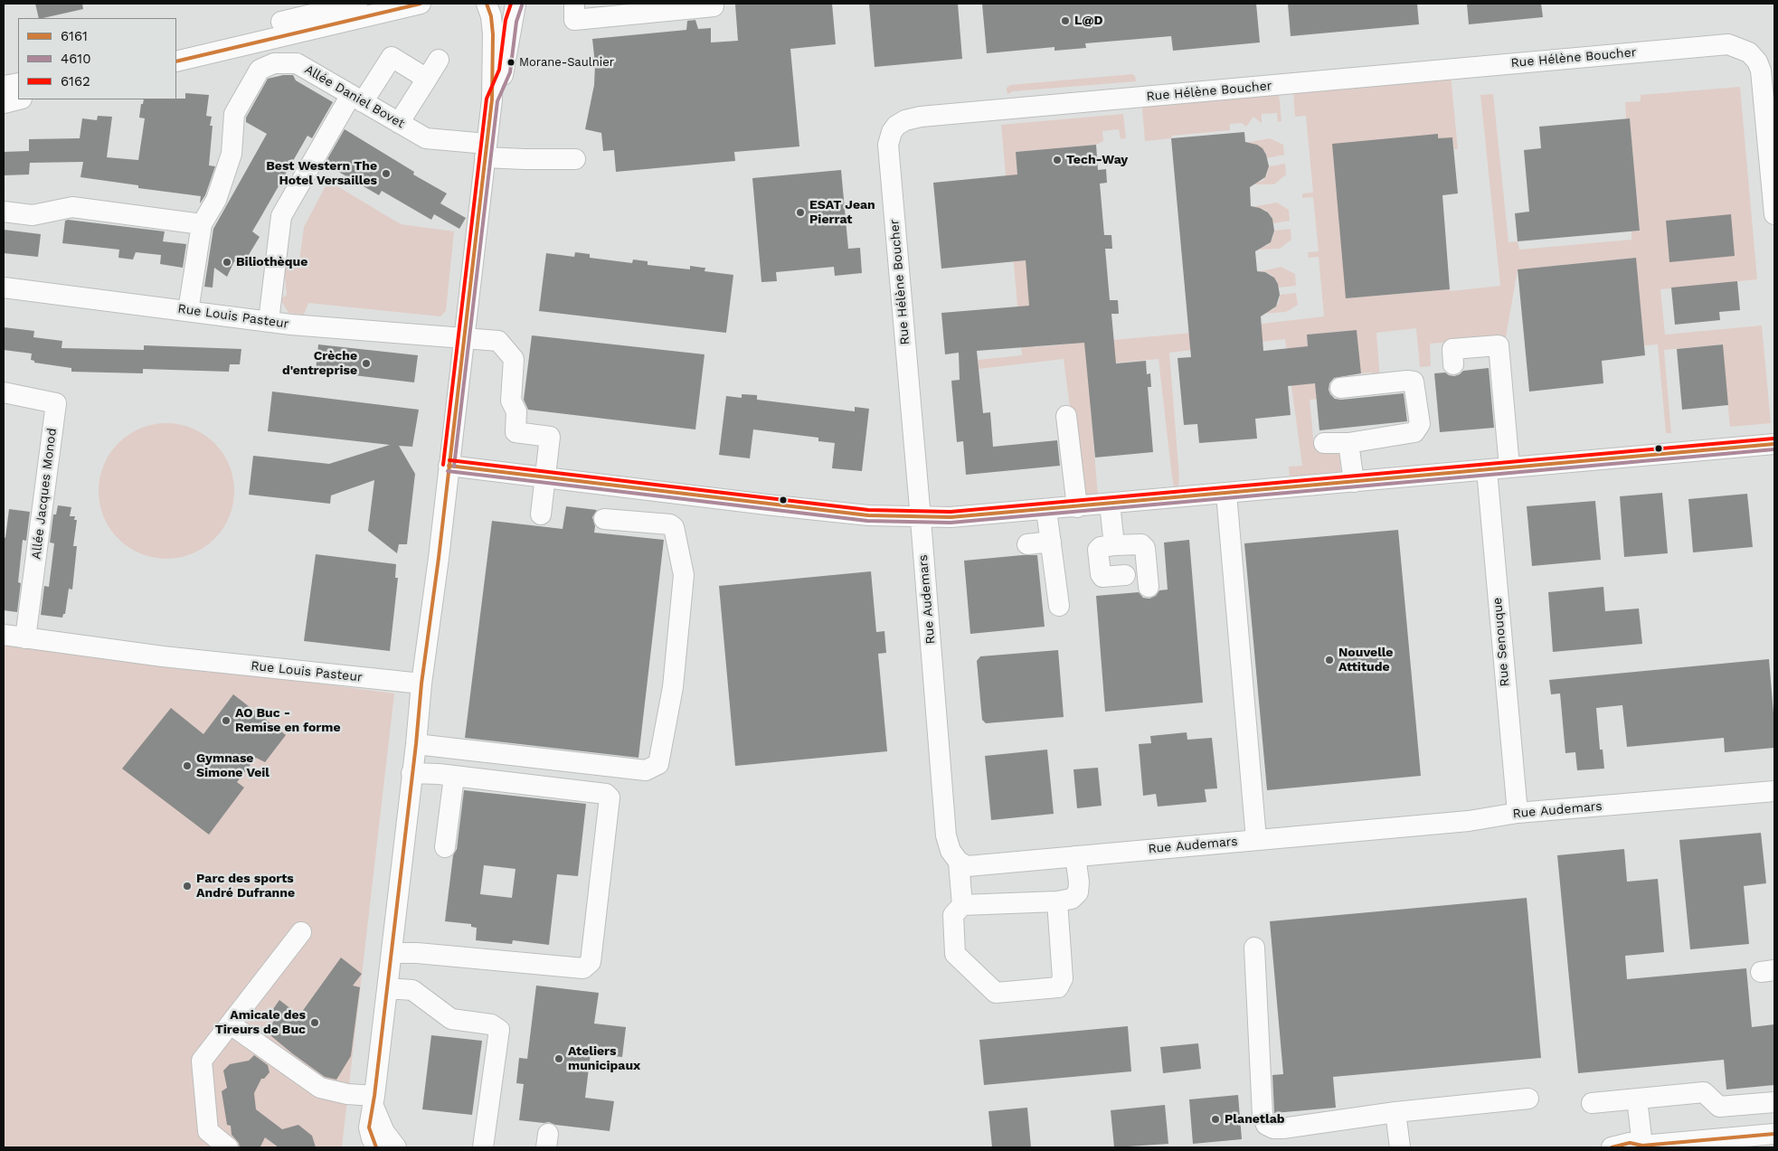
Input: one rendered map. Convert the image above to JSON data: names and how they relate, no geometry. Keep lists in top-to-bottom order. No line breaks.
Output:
{"streets":{"street":["Rue Hélène Boucher","Allée Daniel Bovet","Rue Louis Pasteur","Allée Jacques Monod","Rue Audemars","Rue Senouque"]},"crossings":[["Rue Hélène Boucher","Rue Audemars"],["Allée Daniel Bovet","Rue Louis Pasteur"],["Rue Louis Pasteur","Allée Jacques Monod"],["Rue Audemars","Rue Senouque"]],"places":["L@D","Morane-Saulnier","Tech-Way","Best Western The Hotel Versailles","ESAT Jean Pierrat","Biliothèque","Crèche d'entreprise","Nouvelle Attitude","AO Buc - Remise en forme","Gymnase Simone Veil","Parc des sports André Dufranne","Amicale des Tireurs de Buc","Ateliers municipaux","Planetlab"],"lines":["transit line 6161","transit line 6162","transit line 4610"],"legend":["6161","4610","6162"]}
